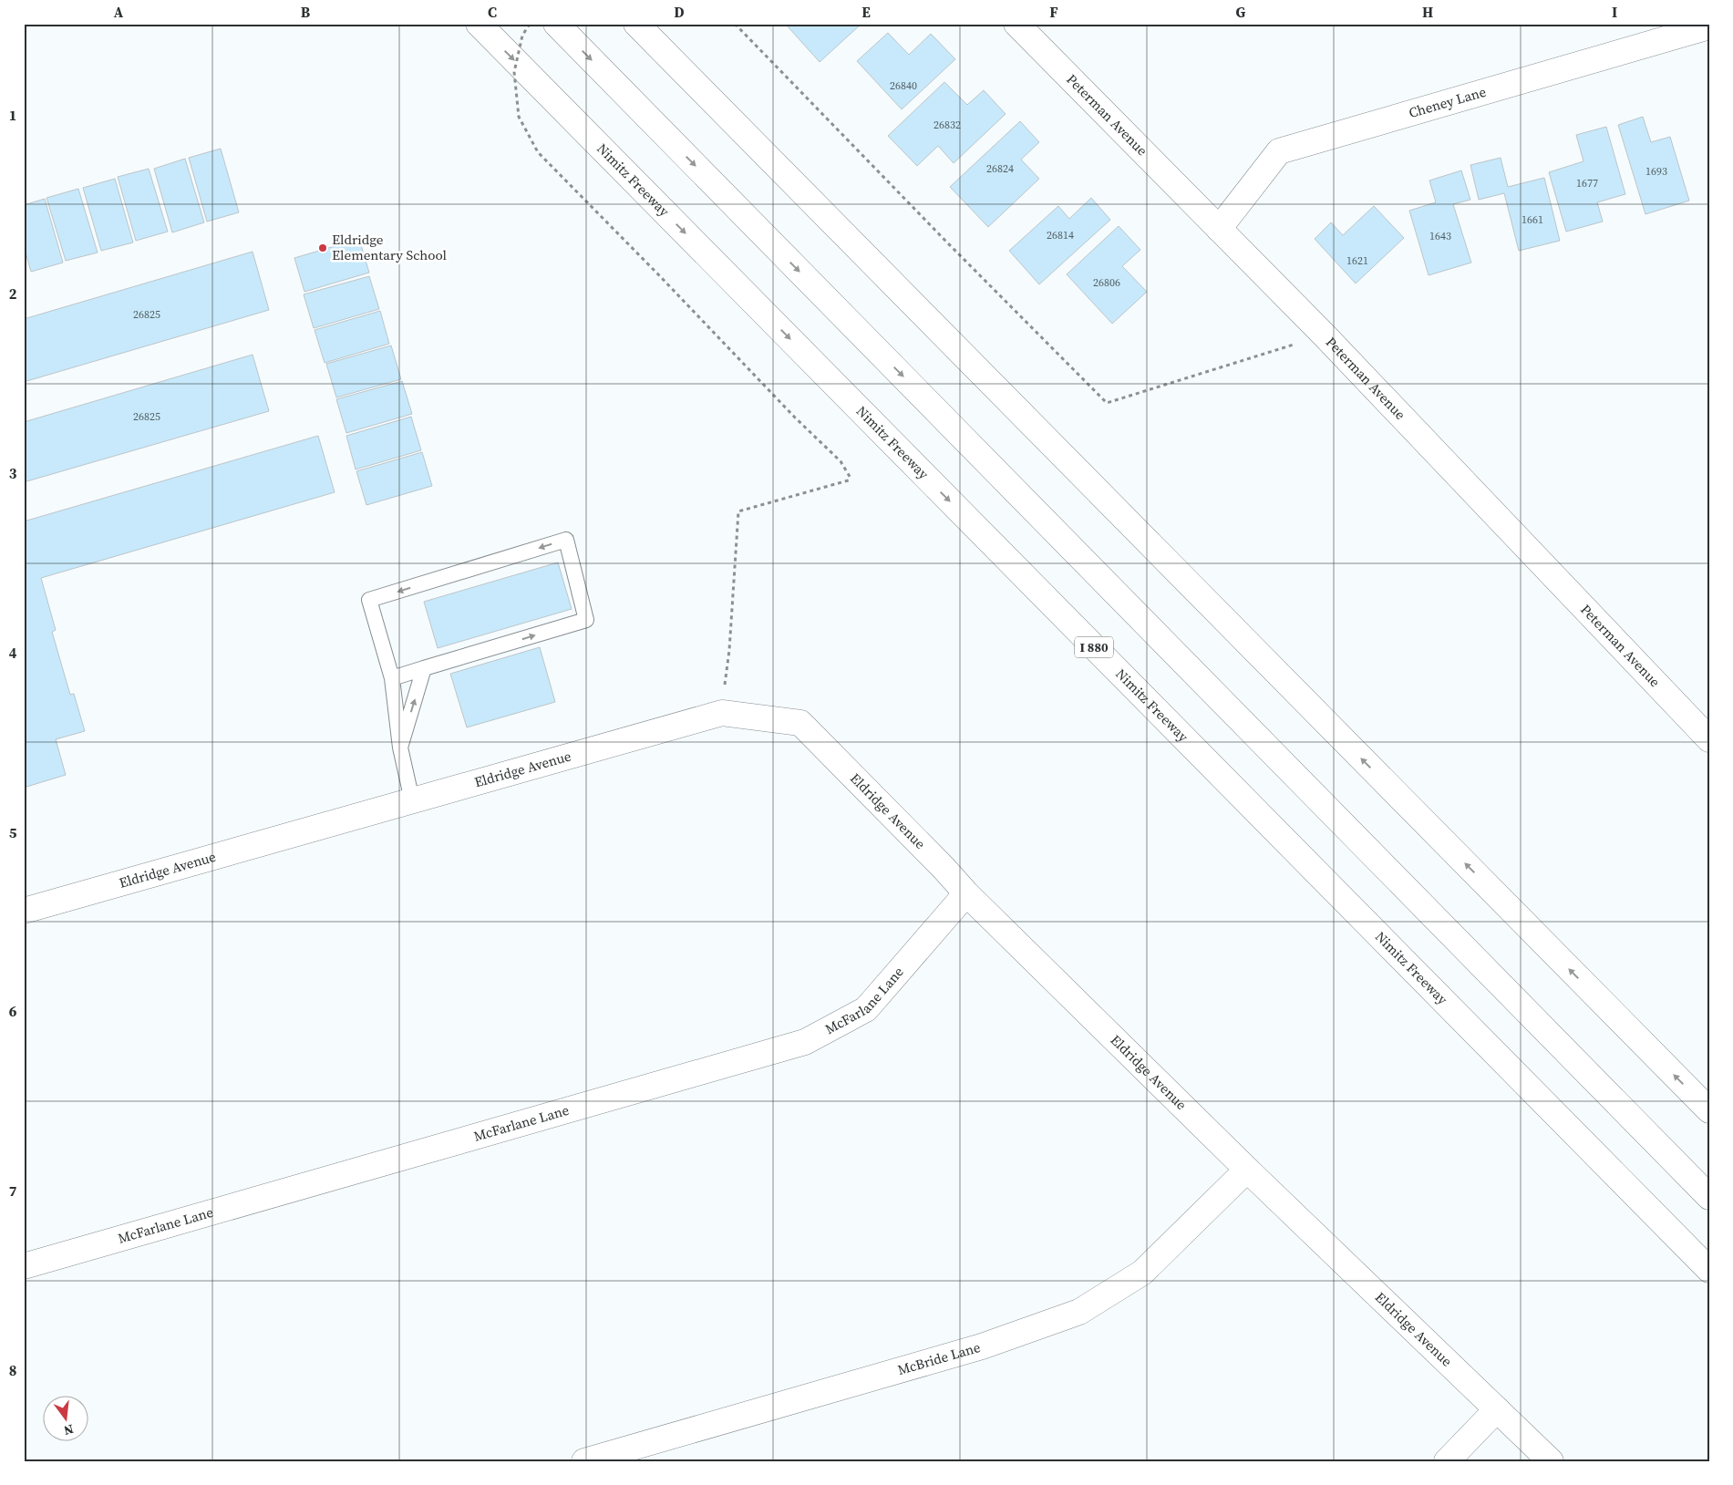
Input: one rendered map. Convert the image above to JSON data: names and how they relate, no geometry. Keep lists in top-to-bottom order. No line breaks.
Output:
{"streets":{"main road":["Cheney Lane","Peterman Avenue","Nimitz Freeway","I 880","Eldridge Avenue","McFarlane Lane","McBride Lane"]},"crossings":[["Cheney Lane","Peterman Avenue"],["Eldridge Avenue","McFarlane Lane"],["Eldridge Avenue","McBride Lane"]],"places":["Eldridge Elementary School"],"house_numbers":["26840","26832","26824","1693","1677","1661","26814","1643","1621","26806","26825","26825"],"north":"bottom","grid":{"columns":["A","B","C","D","E","F","G","H","I"],"rows":["1","2","3","4","5","6","7","8"]}}
